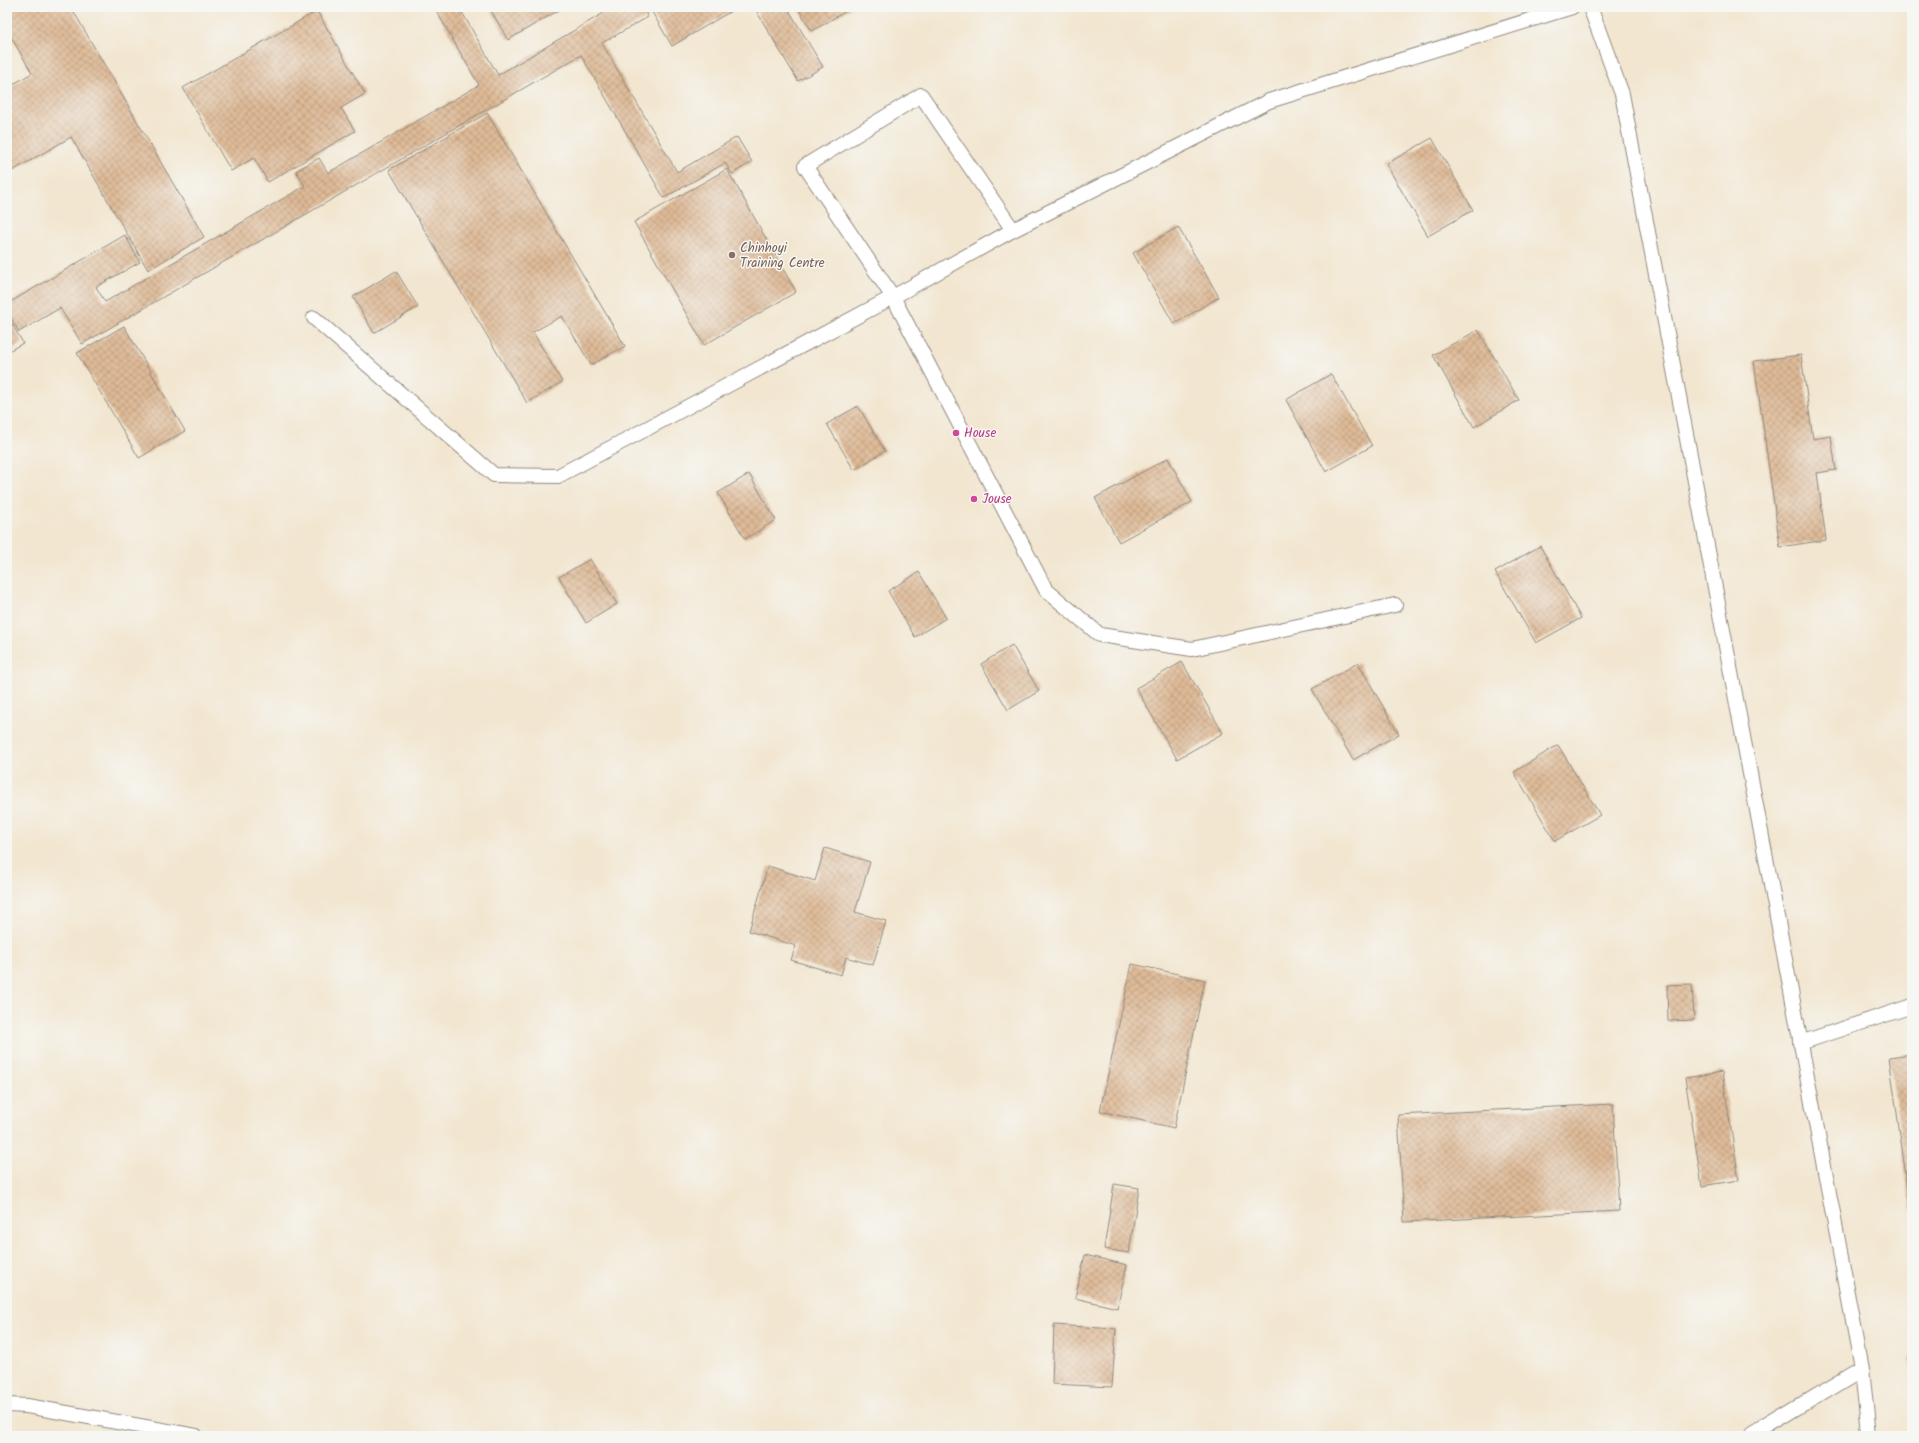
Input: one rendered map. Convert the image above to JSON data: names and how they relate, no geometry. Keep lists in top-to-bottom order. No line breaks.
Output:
{"places":["Chinhoyi Training Centre","House","Jouse"]}
